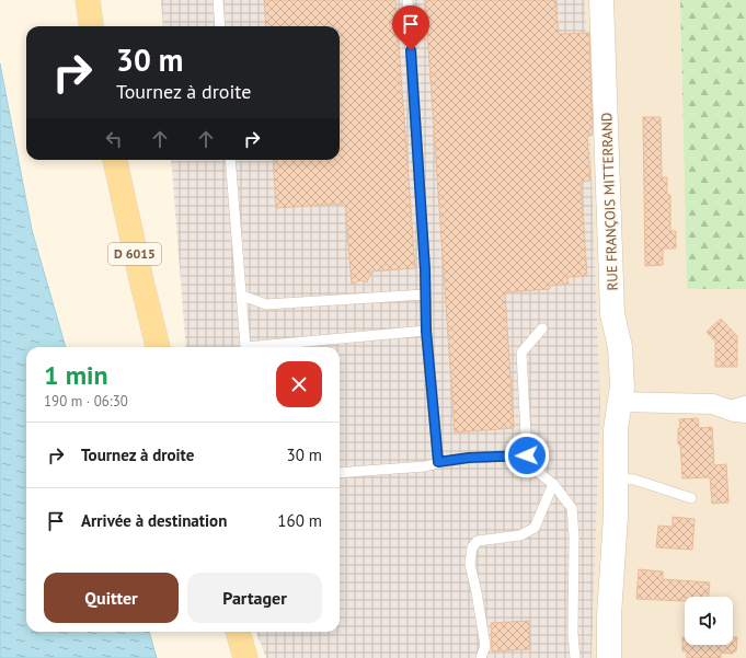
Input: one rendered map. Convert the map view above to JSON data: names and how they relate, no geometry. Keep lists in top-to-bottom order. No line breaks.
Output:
{"streets":{"main road":["D 6015"],"street":["RUE FRANÇOIS MITTERRAND"]},"page":{"turn":["30 m","Tournez à droite"],"heading":["1 min","190 m · 06:30"],"list":[{"name":"Tournez à droite","value":"30 m"},{"name":"Arrivée à destination","value":"160 m"}],"buttons":["Quitter","Partager"]}}
